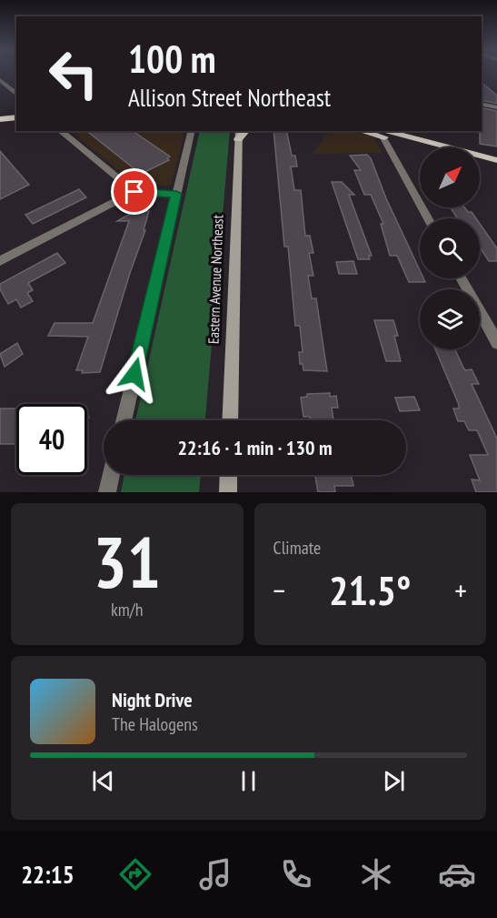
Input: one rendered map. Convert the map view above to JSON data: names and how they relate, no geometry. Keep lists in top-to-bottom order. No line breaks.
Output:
{"streets":{"main road":["Eastern Avenue Northeast"]},"north":"top right","page":{"turn":["100 m","Allison Street Northeast"],"limit":"40","trip":"22:16 · 1 min · 130 m","tile":[["31","km/h"],"Climate"],"heat":["−","21.5°","+"],"song":["Night Drive","The Halogens"],"tabs":"22:15"}}
